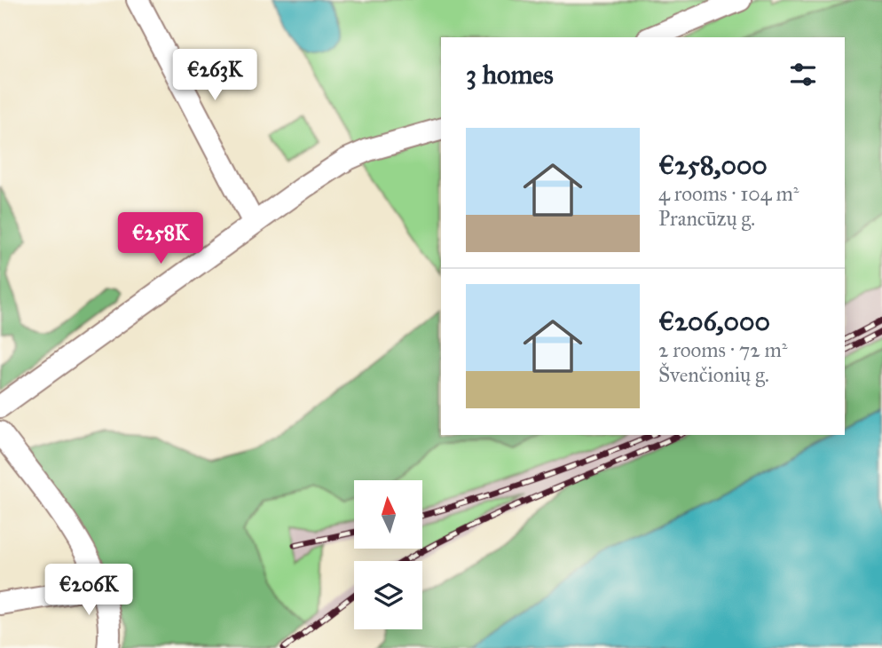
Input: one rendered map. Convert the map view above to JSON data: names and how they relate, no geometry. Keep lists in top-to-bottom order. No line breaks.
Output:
{"north":"top","page":{"heading":"3 homes","price":["€263K","€258K","€206K"],"list":[{"name":"€258,000","note":"4 rooms · 104 m² · Prancūzų g."},{"name":"€206,000","note":"2 rooms · 72 m² · Švenčionių g."}]}}
